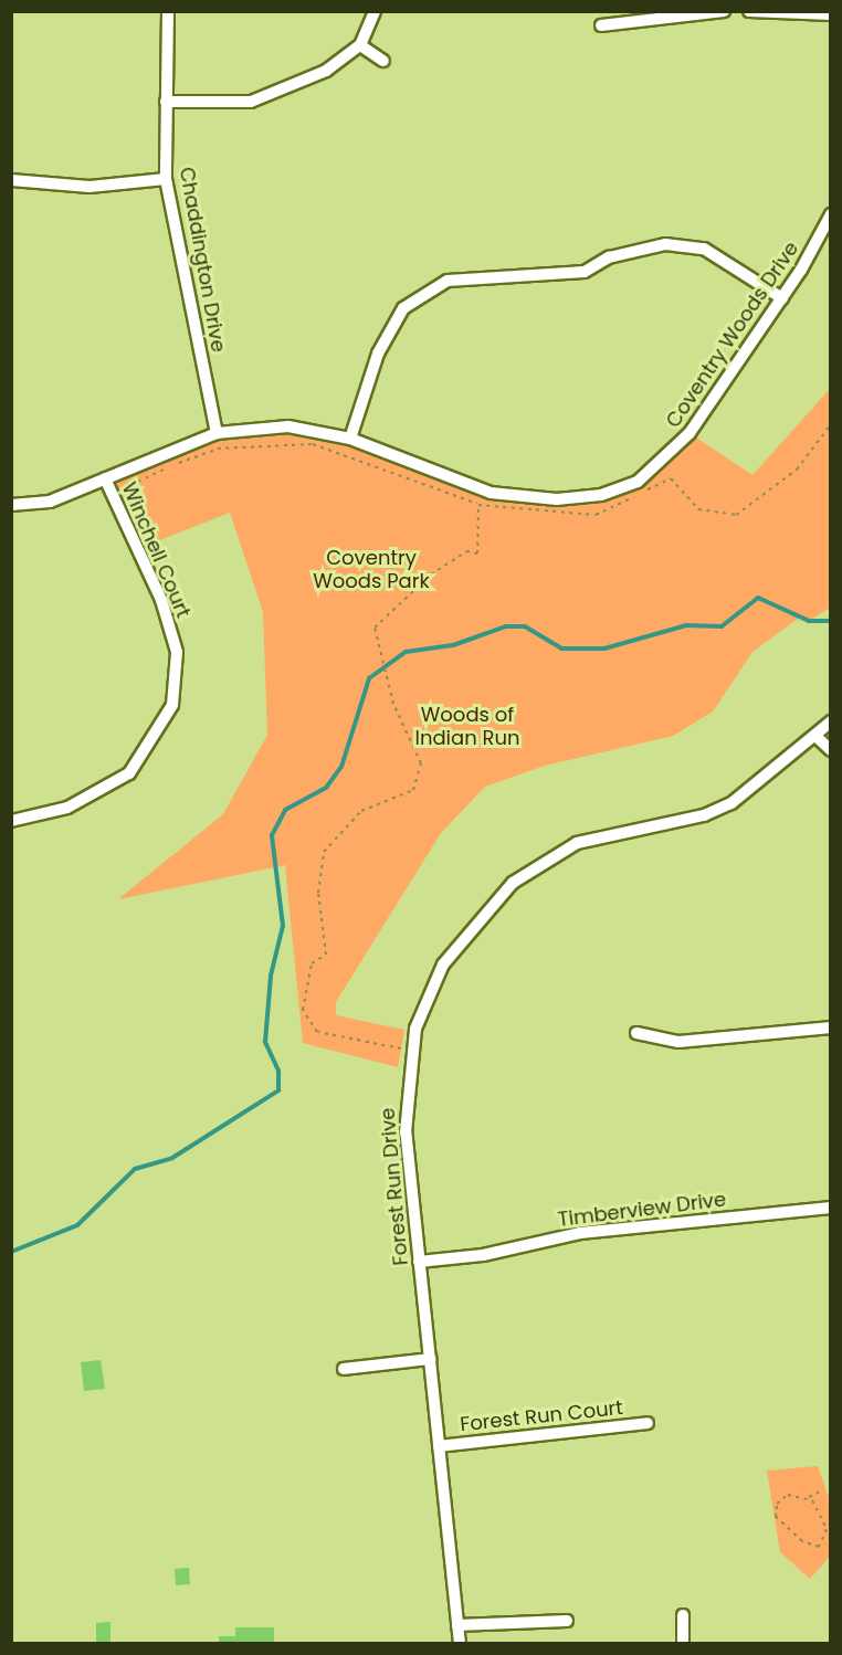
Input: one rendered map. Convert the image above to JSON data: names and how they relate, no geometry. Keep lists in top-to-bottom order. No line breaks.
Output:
{"streets":{"street":["Chaddington Drive","Coventry Woods Drive","Winchell Court","Forest Run Drive","Timberview Drive","Forest Run Court"]},"crossings":[["Chaddington Drive","Coventry Woods Drive"],["Coventry Woods Drive","Winchell Court"],["Forest Run Drive","Timberview Drive"],["Forest Run Drive","Forest Run Court"]],"parks":["Coventry Woods Park","Woods of Indian Run"]}
